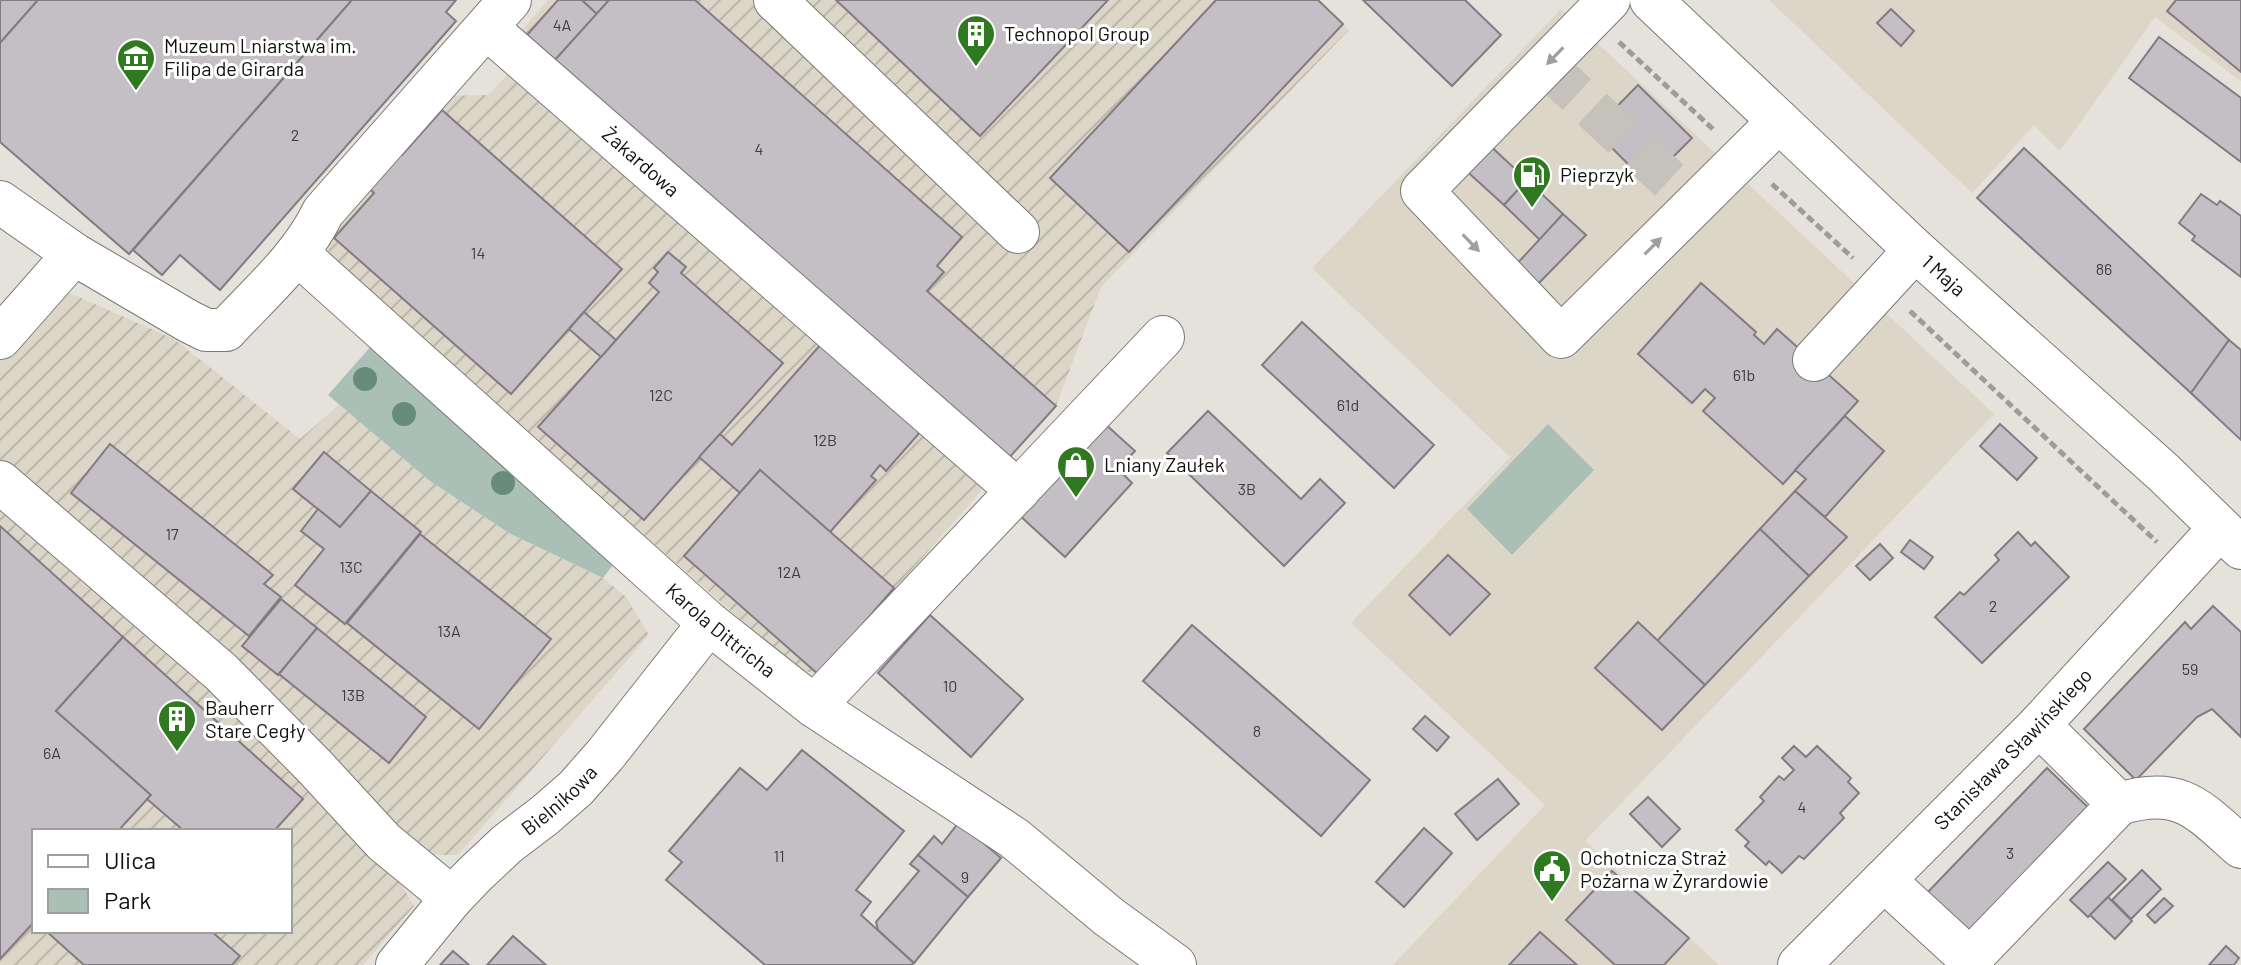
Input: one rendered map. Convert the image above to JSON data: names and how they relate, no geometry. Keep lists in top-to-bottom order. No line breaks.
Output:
{"streets":{"street":["Żakardowa","1 Maja","Karola Dittricha","Stanisława Sławińskiego","Bielnikowa"]},"crossings":[["Żakardowa","Karola Dittricha"],["1 Maja","Stanisława Sławińskiego"],["Karola Dittricha","Bielnikowa"]],"places":{"building":["Technopol Group","Bauherr Stare Cegły"],"museum":["Muzeum Lniarstwa im. Filipa de Girarda"],"fuel station":["Pieprzyk"],"shop":["Lniany Zaułek"],"public building":["Ochotnicza Straż Pożarna w Żyrardowie"]},"house_numbers":["4A","2","4","14","86","61b","12C","61d","12B","3B","17","13C","12A","2","13A","59","10","13B","8","6A","4","3","11","9"],"legend":["Ulica","Park"]}
